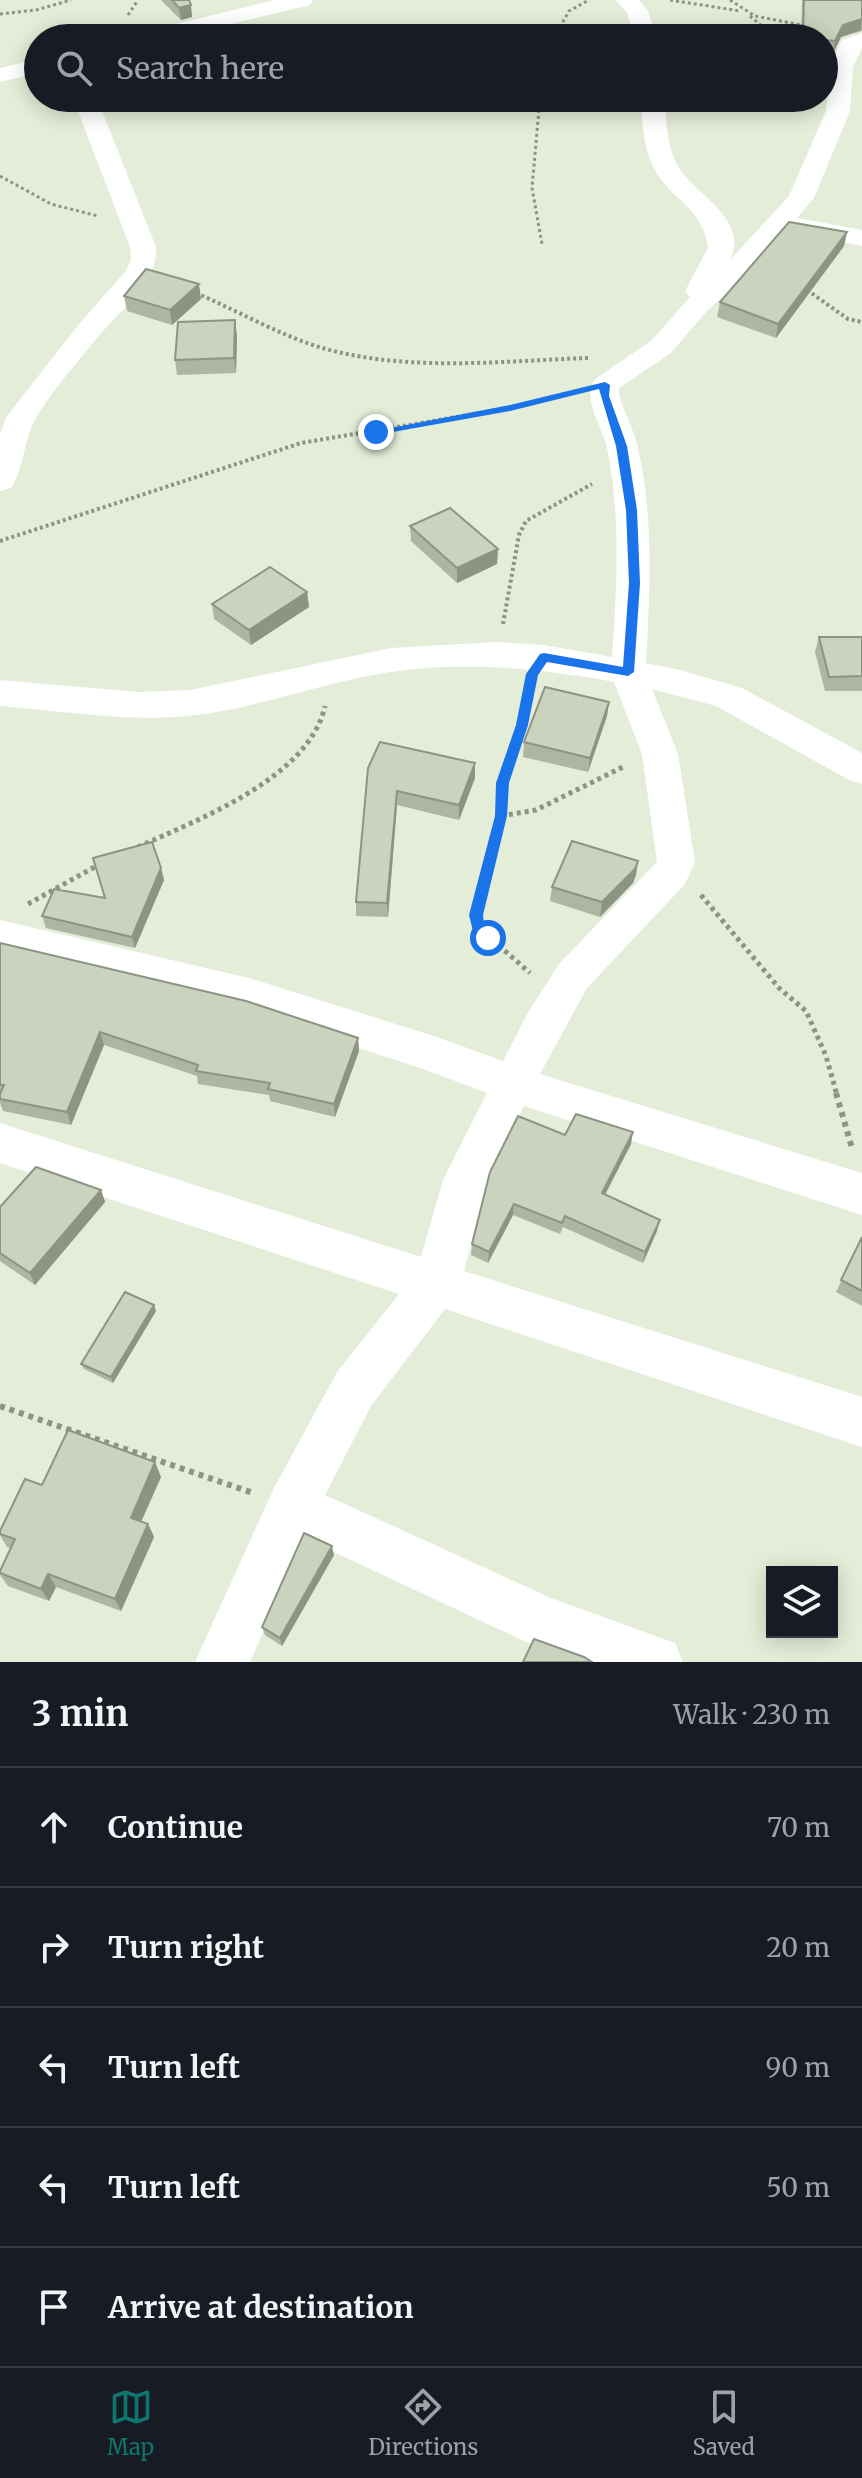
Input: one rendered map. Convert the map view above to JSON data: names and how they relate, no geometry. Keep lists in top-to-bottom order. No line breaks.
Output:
{"page":{"search":"Search here","heading":["3 min","Walk · 230 m"],"list":[["Continue","70 m"],["Turn right","20 m"],["Turn left","90 m"],["Turn left","50 m"],"Arrive at destination"],"nav":["Map","Directions","Saved"]}}
